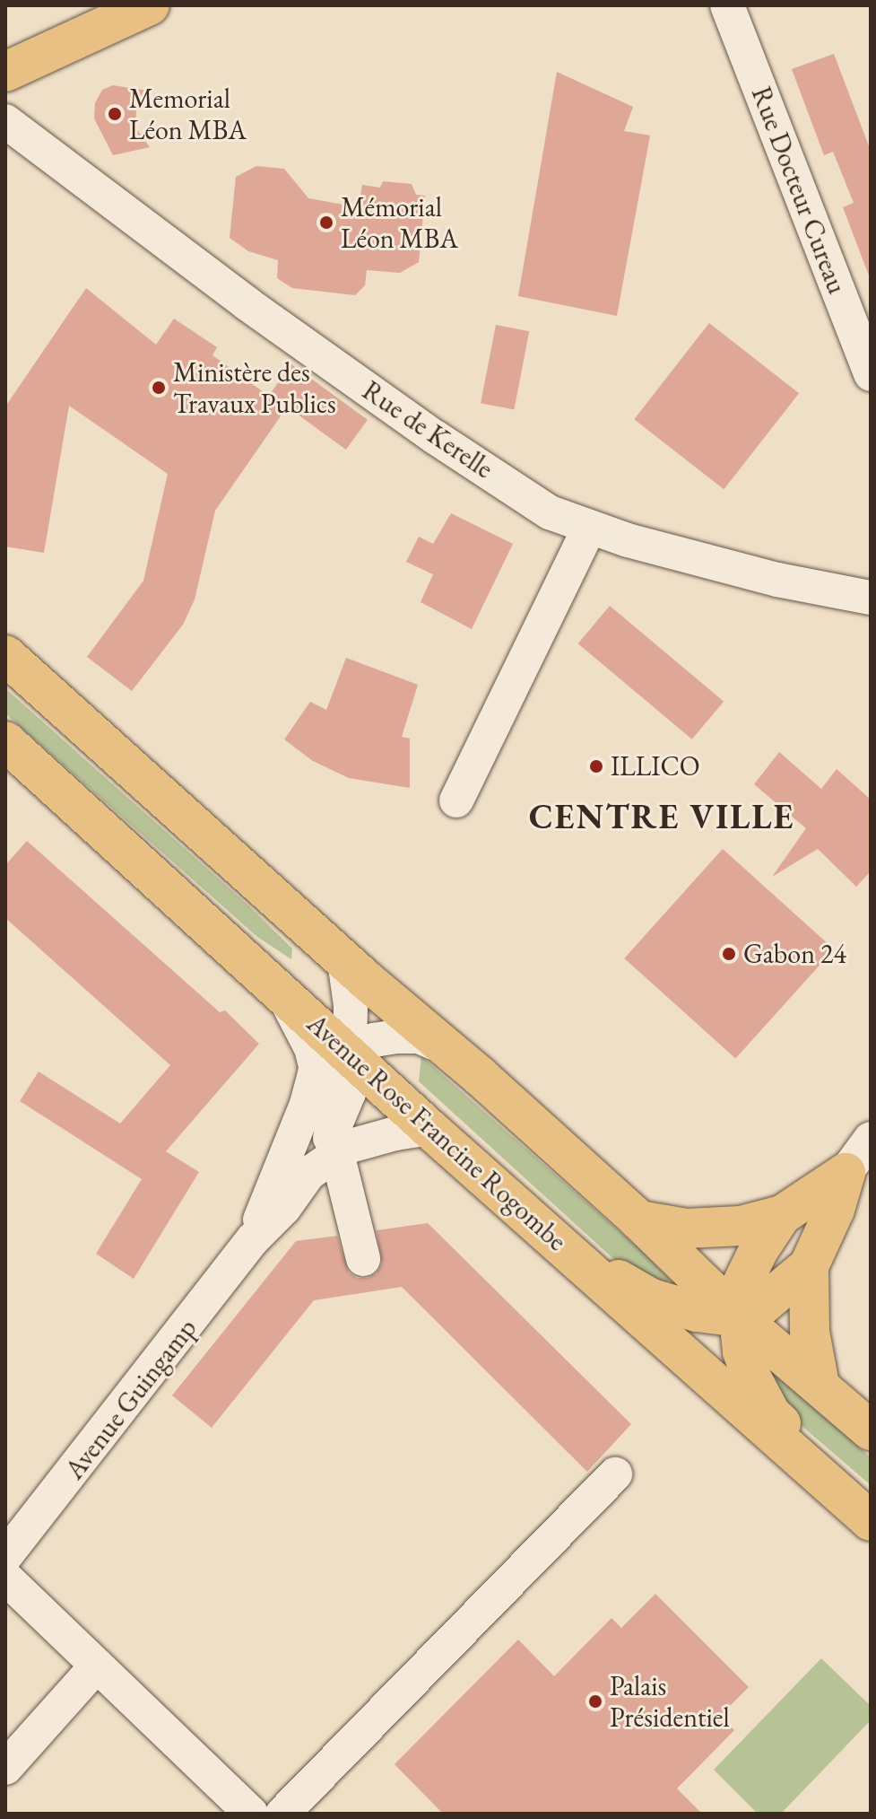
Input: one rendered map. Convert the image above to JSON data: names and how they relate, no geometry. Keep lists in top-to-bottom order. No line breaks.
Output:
{"streets":{"main road":["Avenue Rose Francine Rogombe"],"street":["Rue Docteur Cureau","Rue de Kerelle","Avenue Guingamp"]},"districts":["CENTRE VILLE"],"places":["Memorial Léon MBA","Mémorial Léon MBA","Ministère des Travaux Publics","ILLICO","Gabon 24","Palais Présidentiel"]}
